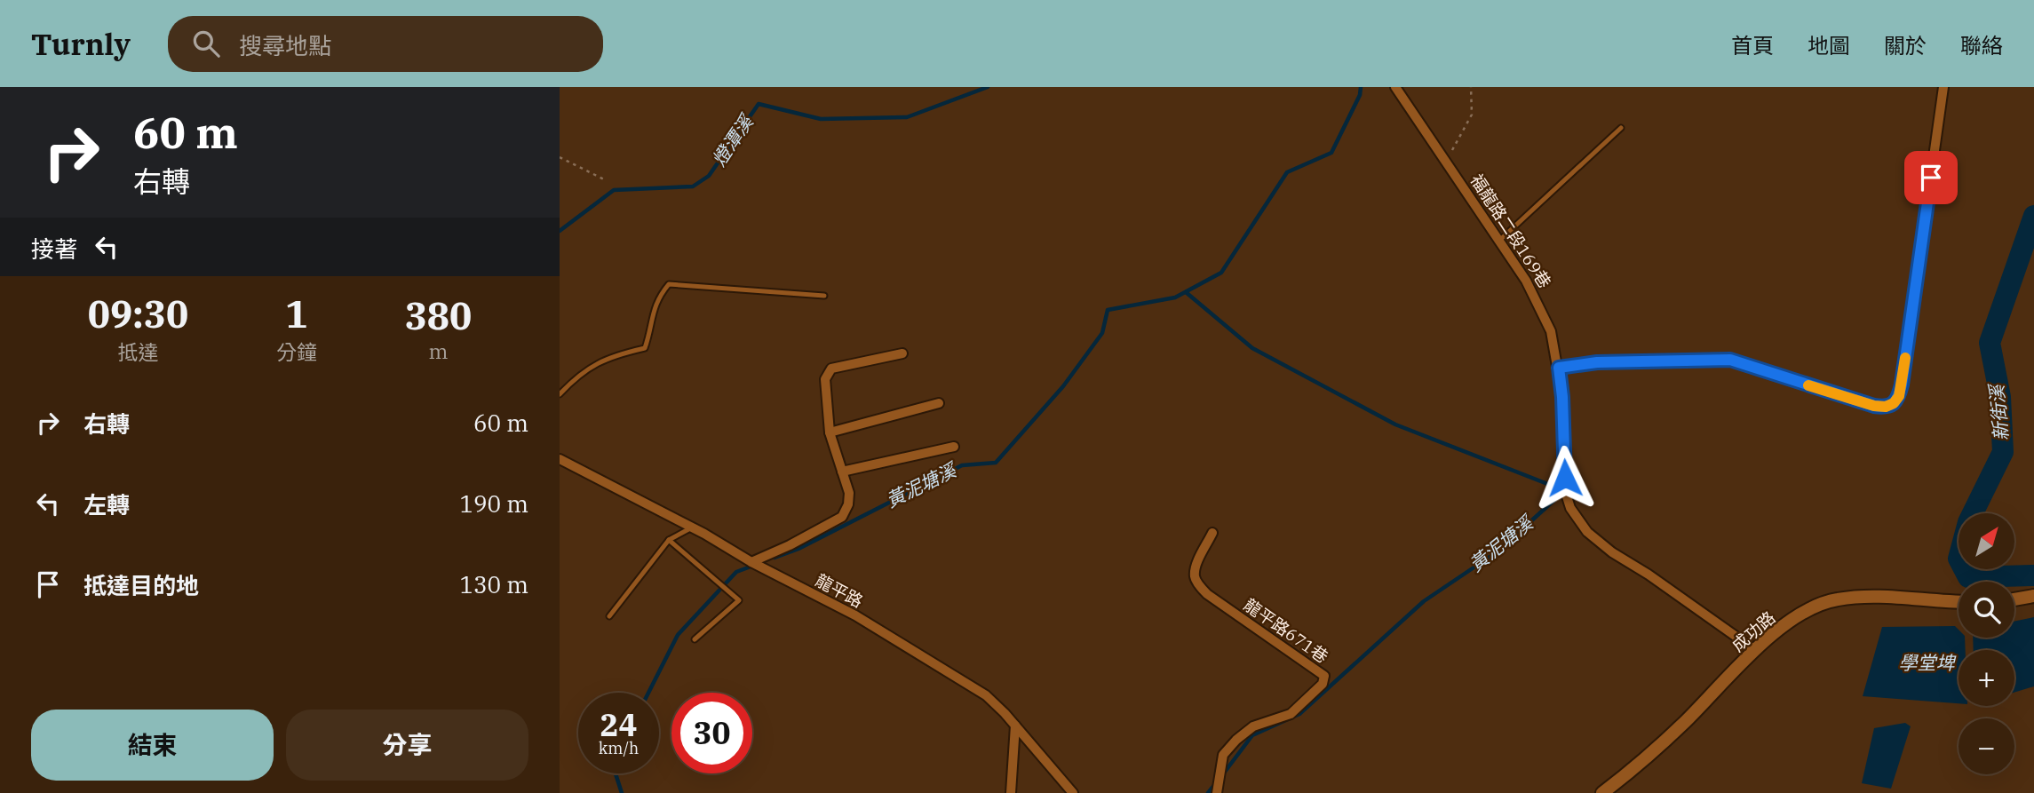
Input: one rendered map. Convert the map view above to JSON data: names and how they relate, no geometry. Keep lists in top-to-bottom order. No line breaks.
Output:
{"streets":{"street":["福龍路二段169巷","龍平路","龍平路671巷","成功路"]},"crossings":[["福龍路二段169巷","成功路"]],"water":["燈潭溪","新街溪","黃泥塘溪","學堂埤"],"north":"top right","page":{"header":"Turnly","search":"搜尋地點","nav":["首頁","地圖","關於","聯絡"],"turn":["60 m","右轉"],"then":"接著","eta":["09:30","抵達","1","分鐘","380","m"],"list":[{"name":"右轉","value":"60 m"},{"name":"左轉","value":"190 m"},{"name":"抵達目的地","value":"130 m"}],"map_buttons":["+","−"],"speed":"24 km/h","limit":"30","buttons":["結束","分享"]}}
